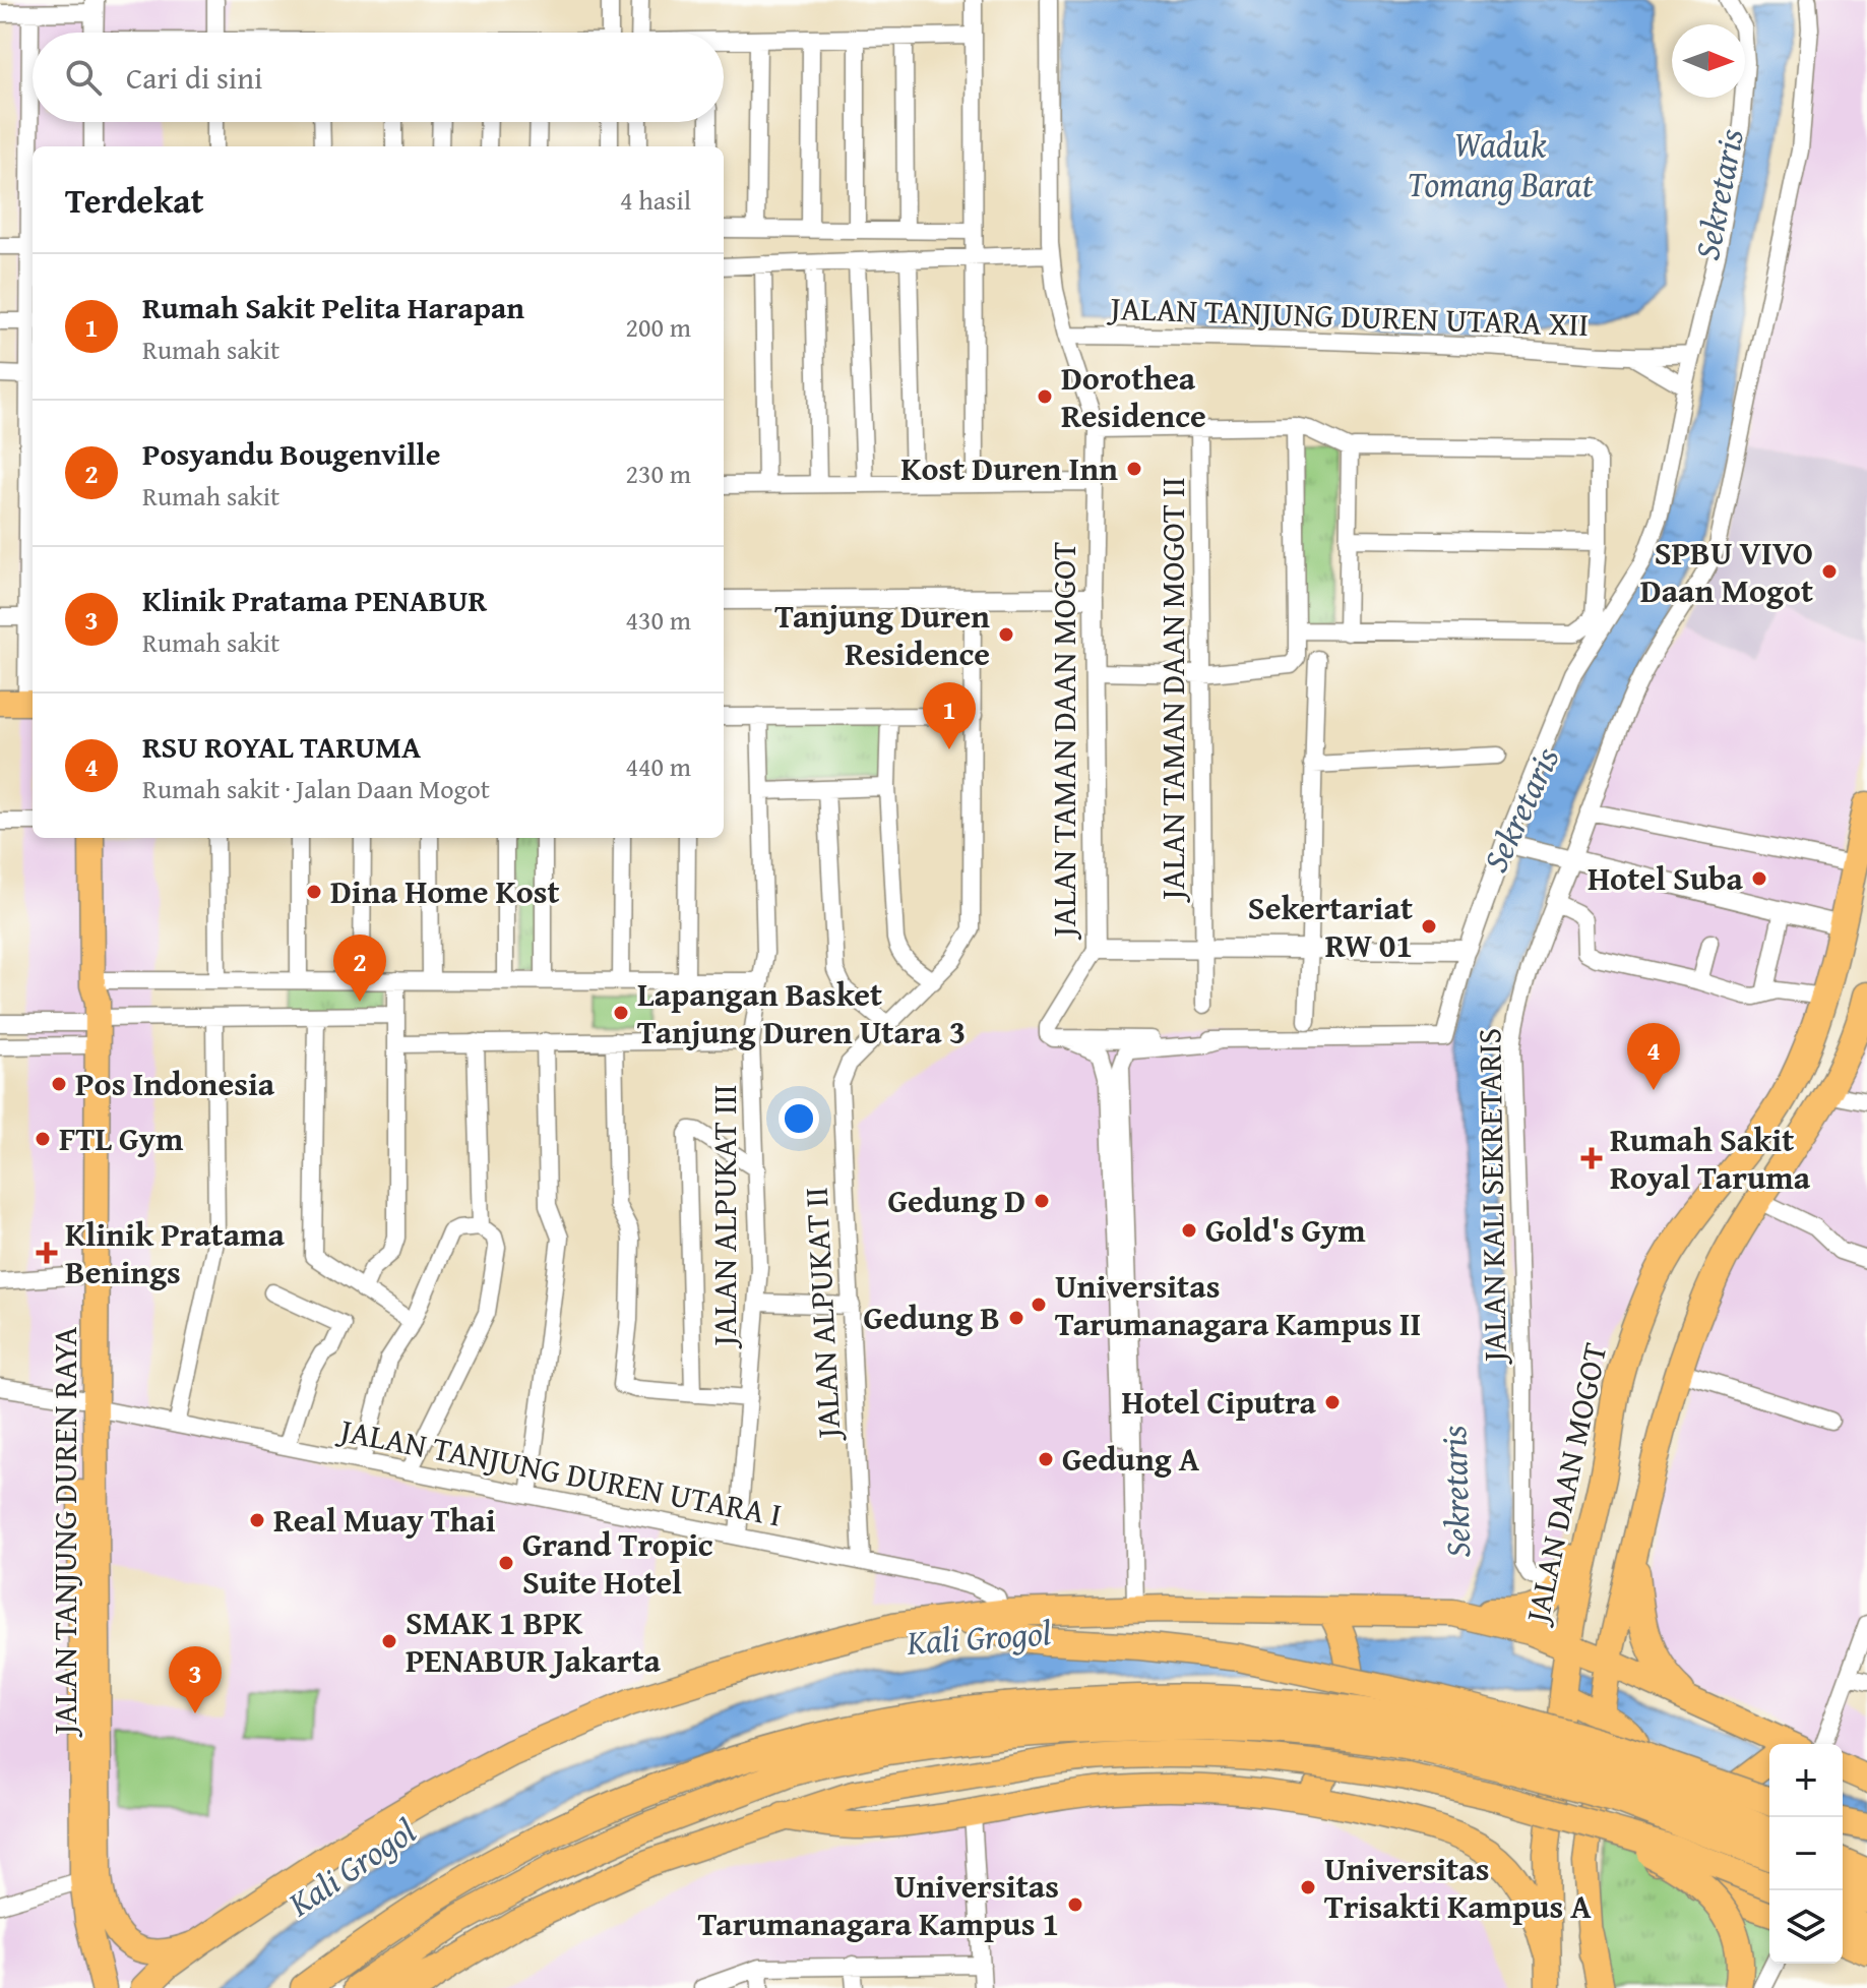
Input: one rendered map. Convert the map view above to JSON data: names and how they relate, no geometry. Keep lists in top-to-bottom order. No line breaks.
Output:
{"streets":{"highway":["JALAN DAAN MOGOT"],"main road":["JALAN TANJUNG DUREN RAYA"],"street":["JALAN TANJUNG DUREN UTARA XII","JALAN TAMAN DAAN MOGOT II","JALAN TAMAN DAAN MOGOT","JALAN KALI SEKRETARIS","JALAN ALPUKAT III","JALAN ALPUKAT II","JALAN TANJUNG DUREN UTARA I"]},"crossings":[["JALAN TANJUNG DUREN UTARA XII","JALAN TAMAN DAAN MOGOT"],["JALAN ALPUKAT III","JALAN TANJUNG DUREN UTARA I"],["JALAN ALPUKAT II","JALAN TANJUNG DUREN UTARA I"],["JALAN TANJUNG DUREN UTARA I","JALAN TANJUNG DUREN RAYA"]],"water":["Waduk Tomang Barat","Sekretaris","Kali Grogol"],"places":{"other":["Dorothea Residence","Kost Duren Inn","SPBU VIVO Daan Mogot","Tanjung Duren Residence","Hotel Suba","Dina Home Kost","Sekertariat RW 01","Lapangan Basket Tanjung Duren Utara 3","Pos Indonesia","FTL Gym","Gedung D","Gold's Gym","Universitas Tarumanagara Kampus II","Gedung B","Hotel Ciputra","Gedung A","Real Muay Thai","Grand Tropic Suite Hotel","SMAK 1 BPK PENABUR Jakarta","Universitas Trisakti Kampus A","Universitas Tarumanagara Kampus 1"],"health":["Rumah Sakit Royal Taruma","Klinik Pratama Benings"]},"north":"right","page":{"search":"Cari di sini","heading":["Terdekat","4 hasil"],"list":[{"mark":"1","name":"Rumah Sakit Pelita Harapan","note":"Rumah sakit","value":"200 m"},{"mark":"2","name":"Posyandu Bougenville","note":"Rumah sakit","value":"230 m"},{"mark":"3","name":"Klinik Pratama PENABUR","note":"Rumah sakit","value":"430 m"},{"mark":"4","name":"RSU ROYAL TARUMA","note":"Rumah sakit · Jalan Daan Mogot","value":"440 m"}],"pins":["1","2","4","3"],"map_buttons":["+","−"]}}
